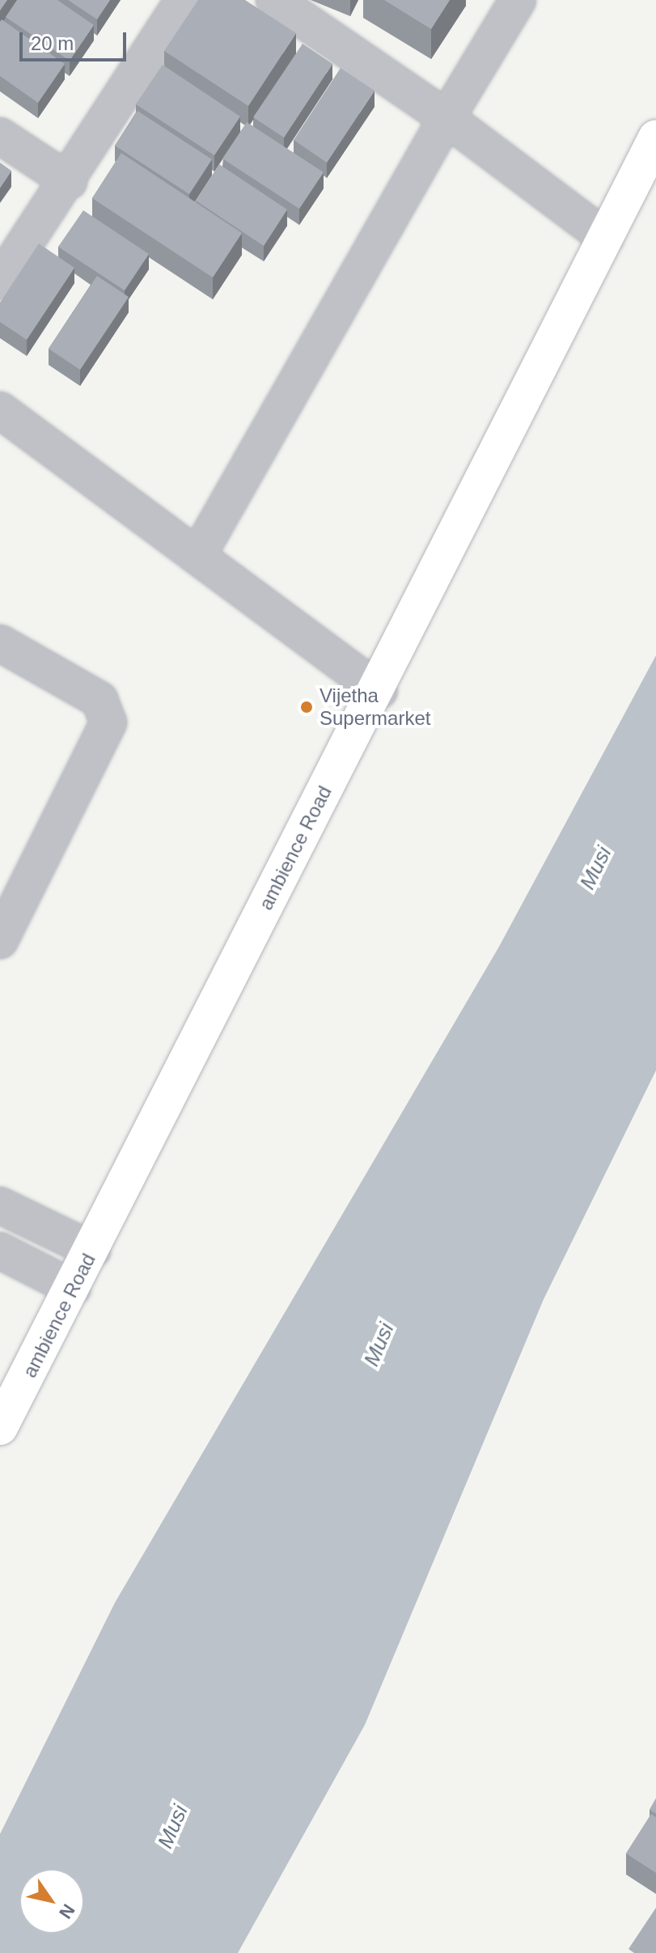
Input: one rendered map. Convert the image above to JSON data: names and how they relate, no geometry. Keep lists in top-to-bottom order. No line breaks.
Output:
{"streets":{"street":["ambience Road"]},"water":["Musi"],"places":["Vijetha Supermarket"],"scale_bar":"20 m","north":"bottom right"}
